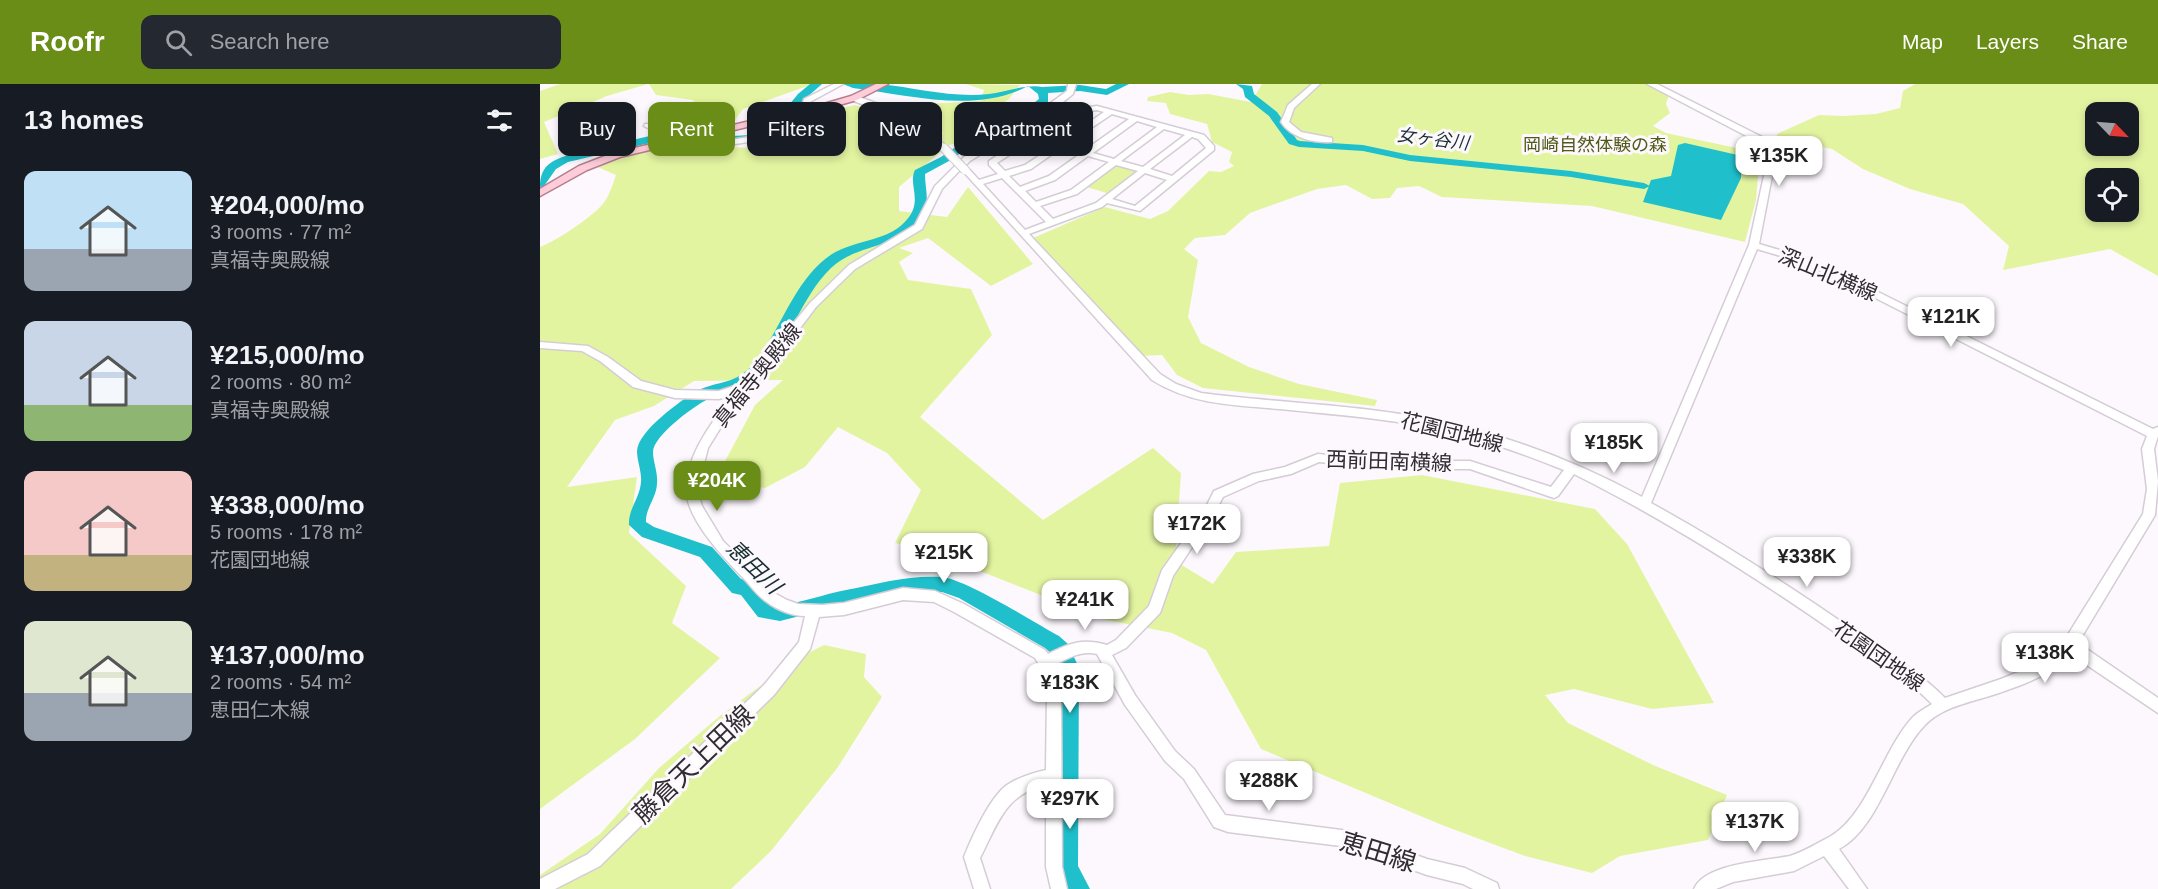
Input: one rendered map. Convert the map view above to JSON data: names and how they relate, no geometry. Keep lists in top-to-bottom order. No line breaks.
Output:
{"streets":{"street":["深山北横線","真福寺奥殿線","花園団地線","西前田南横線","藤倉天上田線","恵田線"]},"crossings":[["深山北横線","花園団地線"],["真福寺奥殿線","藤倉天上田線"],["花園団地線","西前田南横線"],["西前田南横線","恵田線"]],"water":["女ヶ谷川","恵田川"],"parks":["岡崎自然体験の森"],"north":"bottom right","page":{"header":"Roofr","search":"Search here","nav":["Map","Layers","Share"],"heading":"13 homes","chip":["Buy","Rent","Filters","New","Apartment"],"price":["¥135K","¥121K","¥185K","¥204K","¥172K","¥215K","¥338K","¥241K","¥138K","¥183K","¥288K","¥297K","¥137K"],"list":[{"name":"¥204,000/mo","note":"3 rooms · 77 m² · 真福寺奥殿線"},{"name":"¥215,000/mo","note":"2 rooms · 80 m² · 真福寺奥殿線"},{"name":"¥338,000/mo","note":"5 rooms · 178 m² · 花園団地線"},{"name":"¥137,000/mo","note":"2 rooms · 54 m² · 恵田仁木線"}]}}
